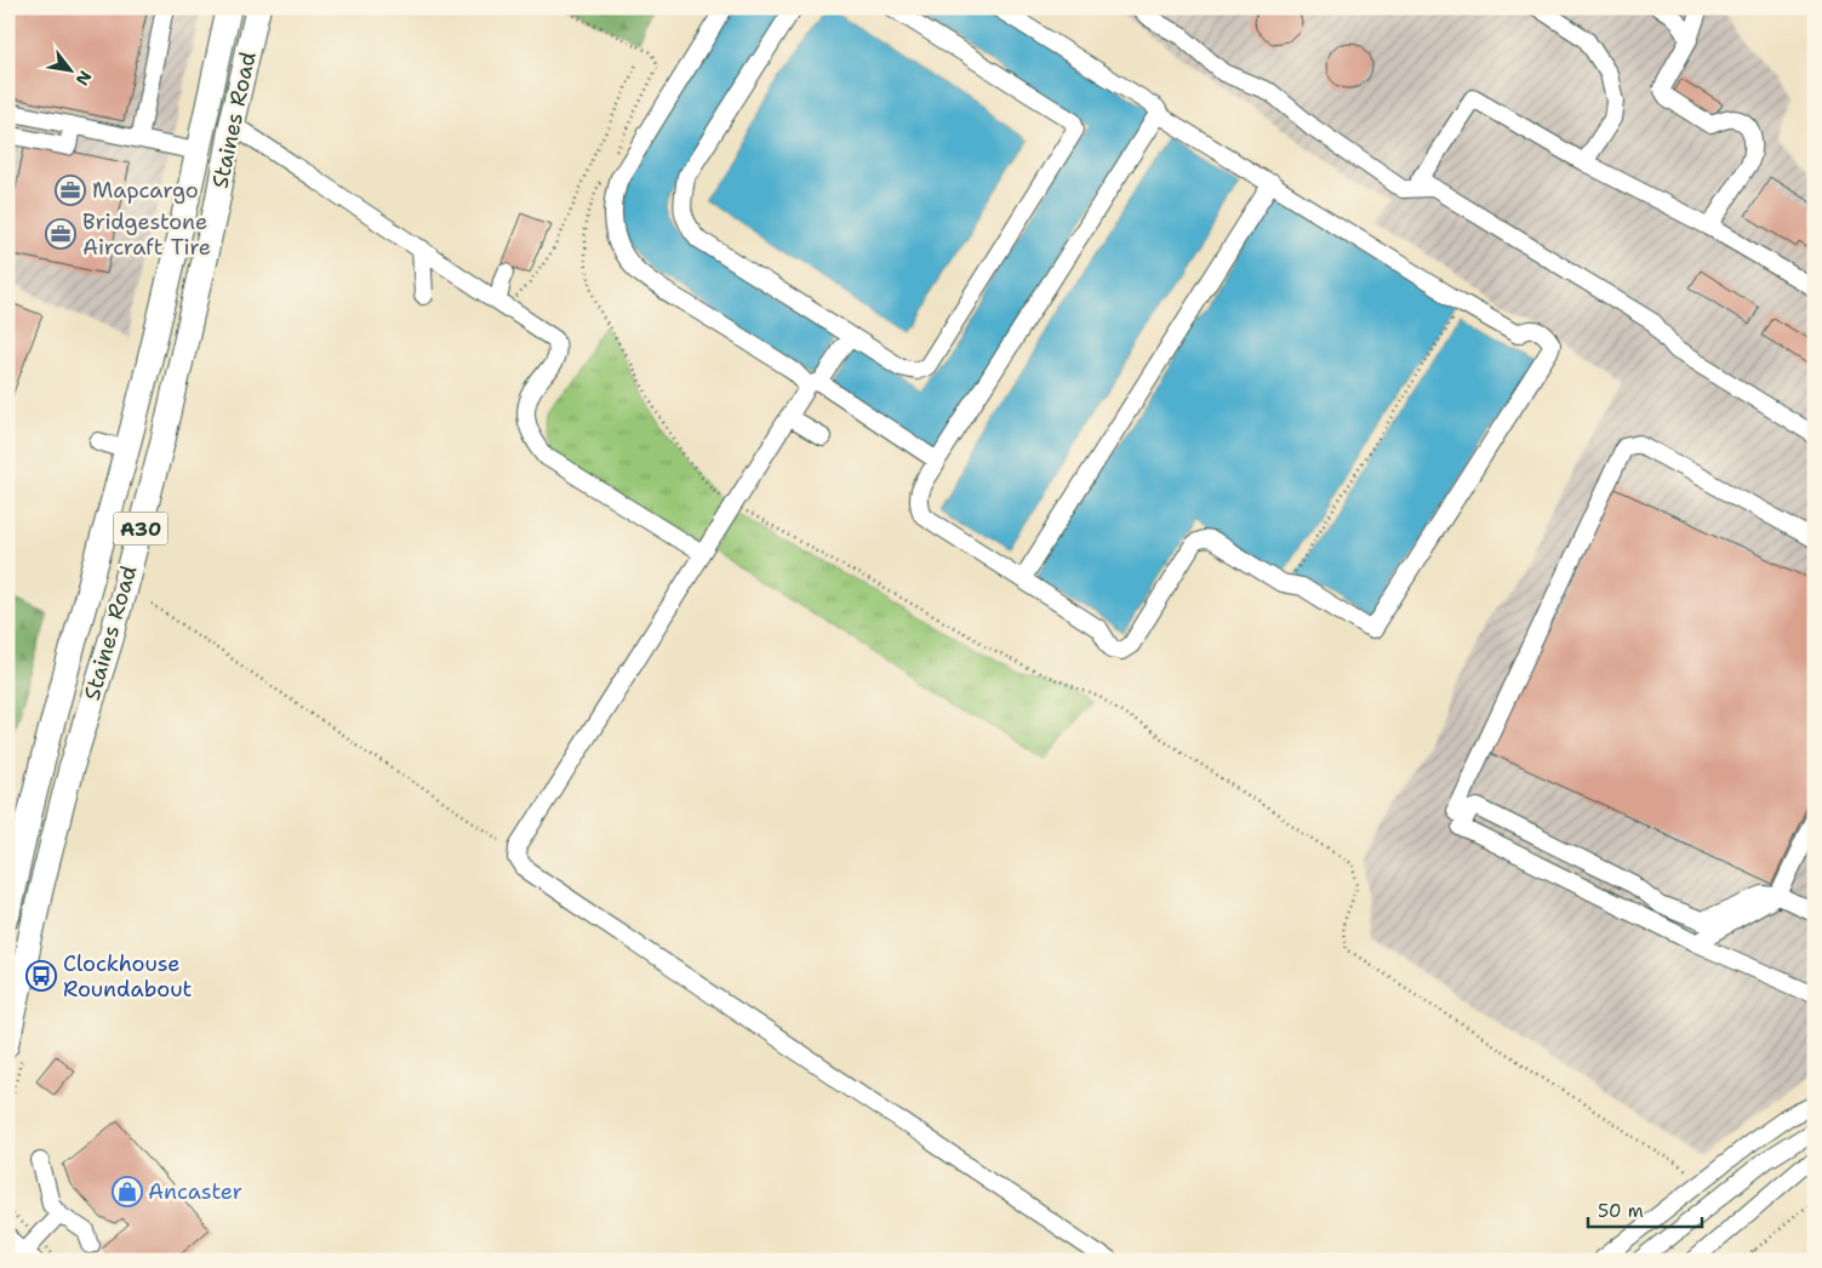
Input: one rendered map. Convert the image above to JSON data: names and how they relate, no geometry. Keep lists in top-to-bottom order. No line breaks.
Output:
{"streets":{"highway":["Staines Road","A30"]},"places":{"office":["Mapcargo","Bridgestone Aircraft Tire"],"bus stop":["Clockhouse Roundabout"],"shop":["Ancaster"]},"scale_bar":"50 m","north":"bottom right"}
